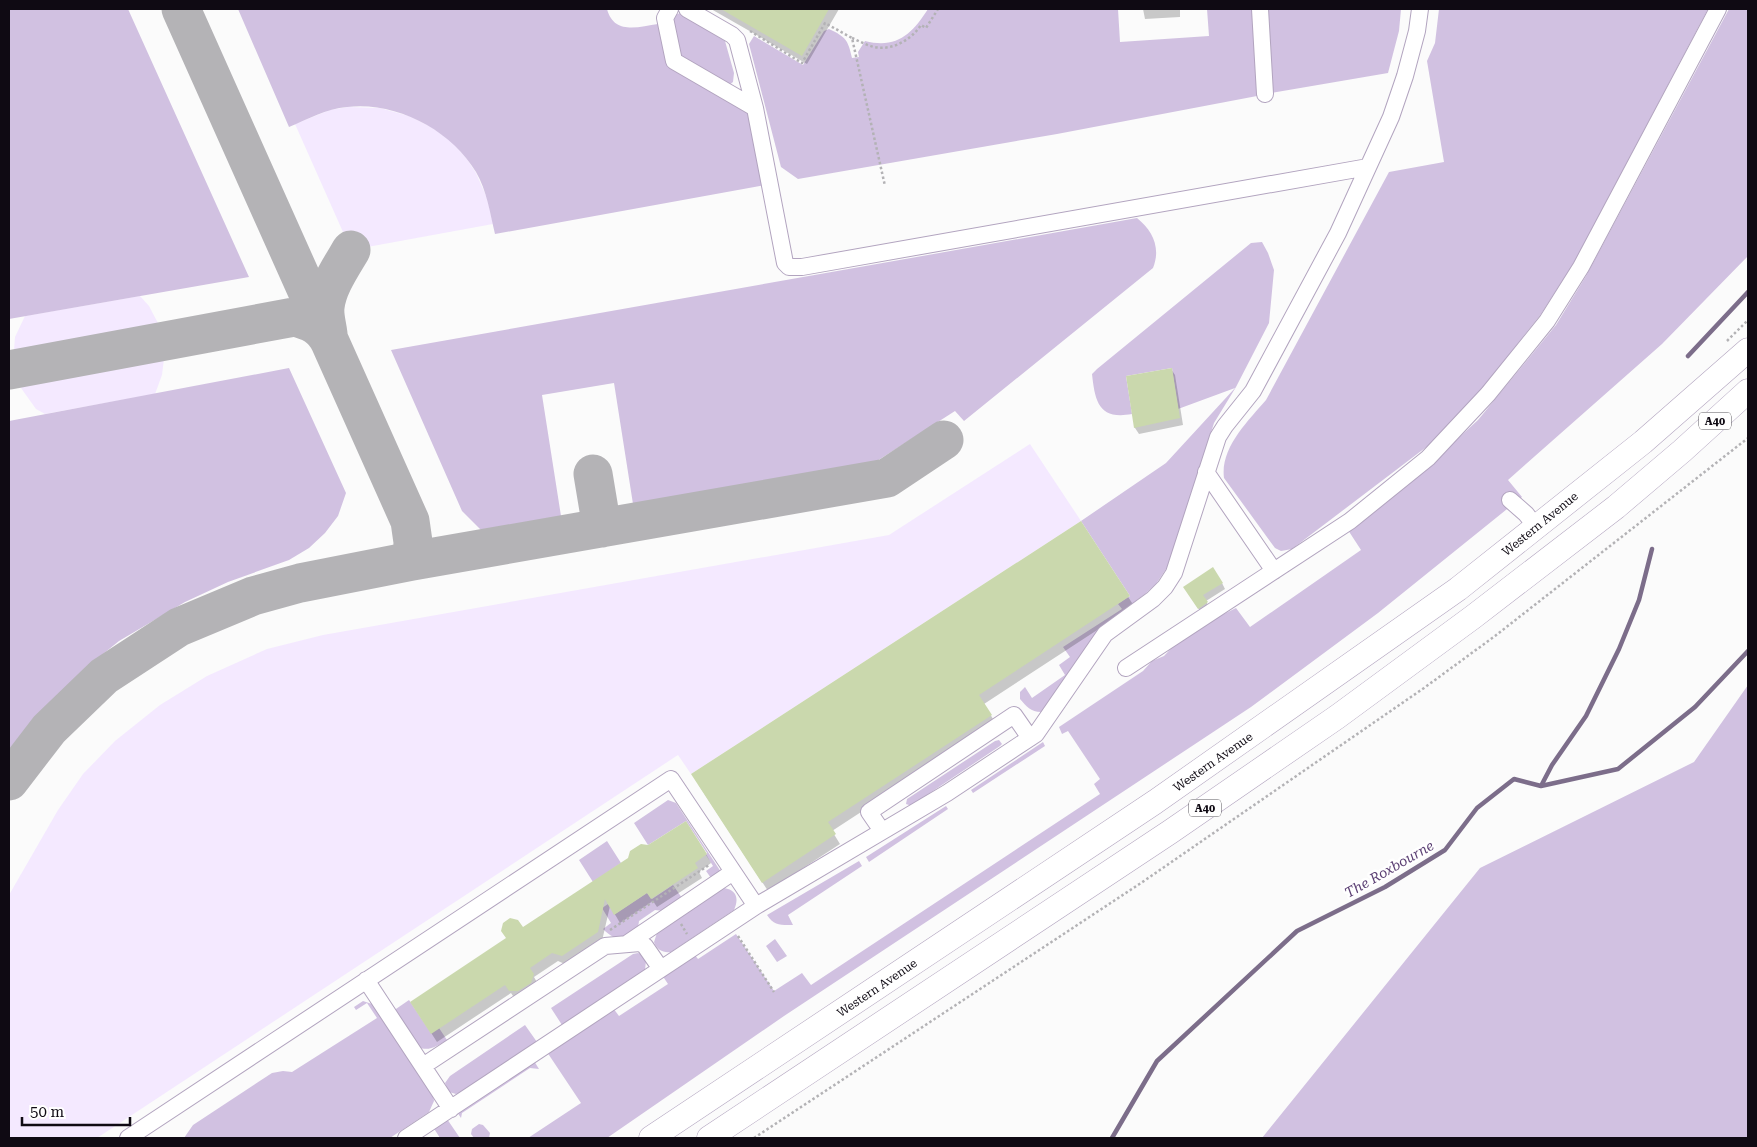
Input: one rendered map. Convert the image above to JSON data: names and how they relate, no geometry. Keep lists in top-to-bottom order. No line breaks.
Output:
{"streets":{"highway":["A40","Western Avenue"]},"water":["The Roxbourne"],"scale_bar":"50 m"}
